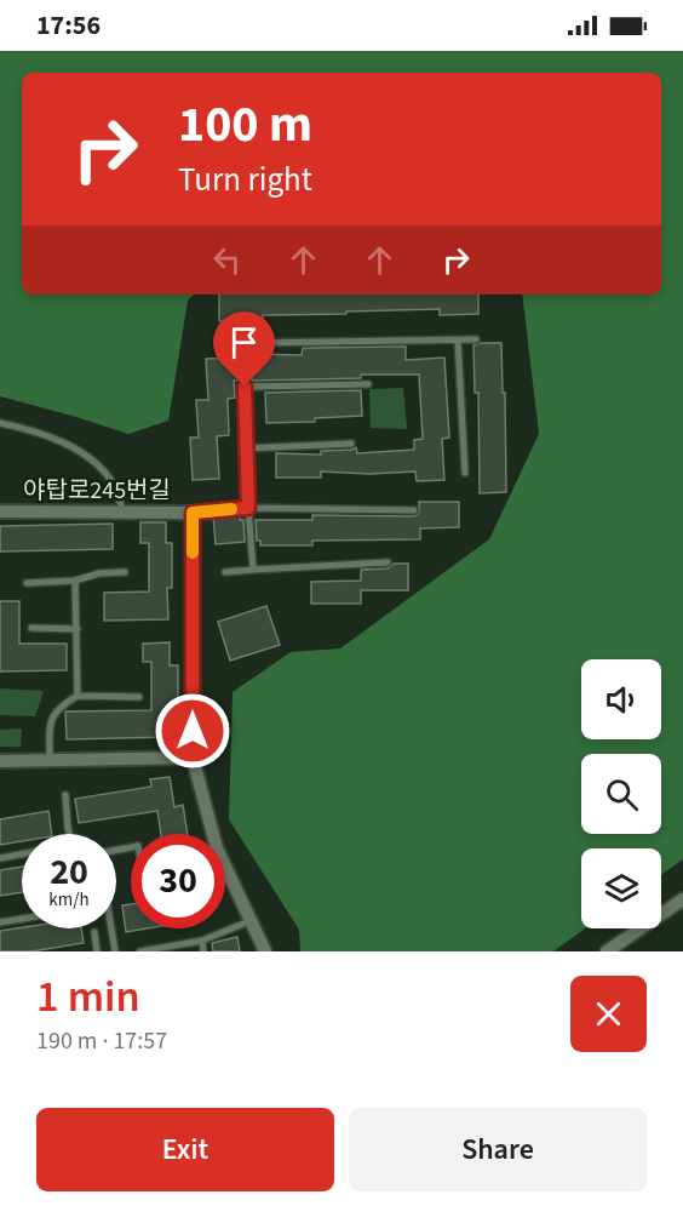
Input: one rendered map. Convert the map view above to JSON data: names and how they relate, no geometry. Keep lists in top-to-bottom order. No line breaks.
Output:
{"streets":{"street":["야탑로245번길"]},"page":{"status":"17:56","turn":["100 m","Turn right"],"speed":"20 km/h","limit":"30","heading":["1 min","190 m · 17:57"],"buttons":["Exit","Share"]}}
